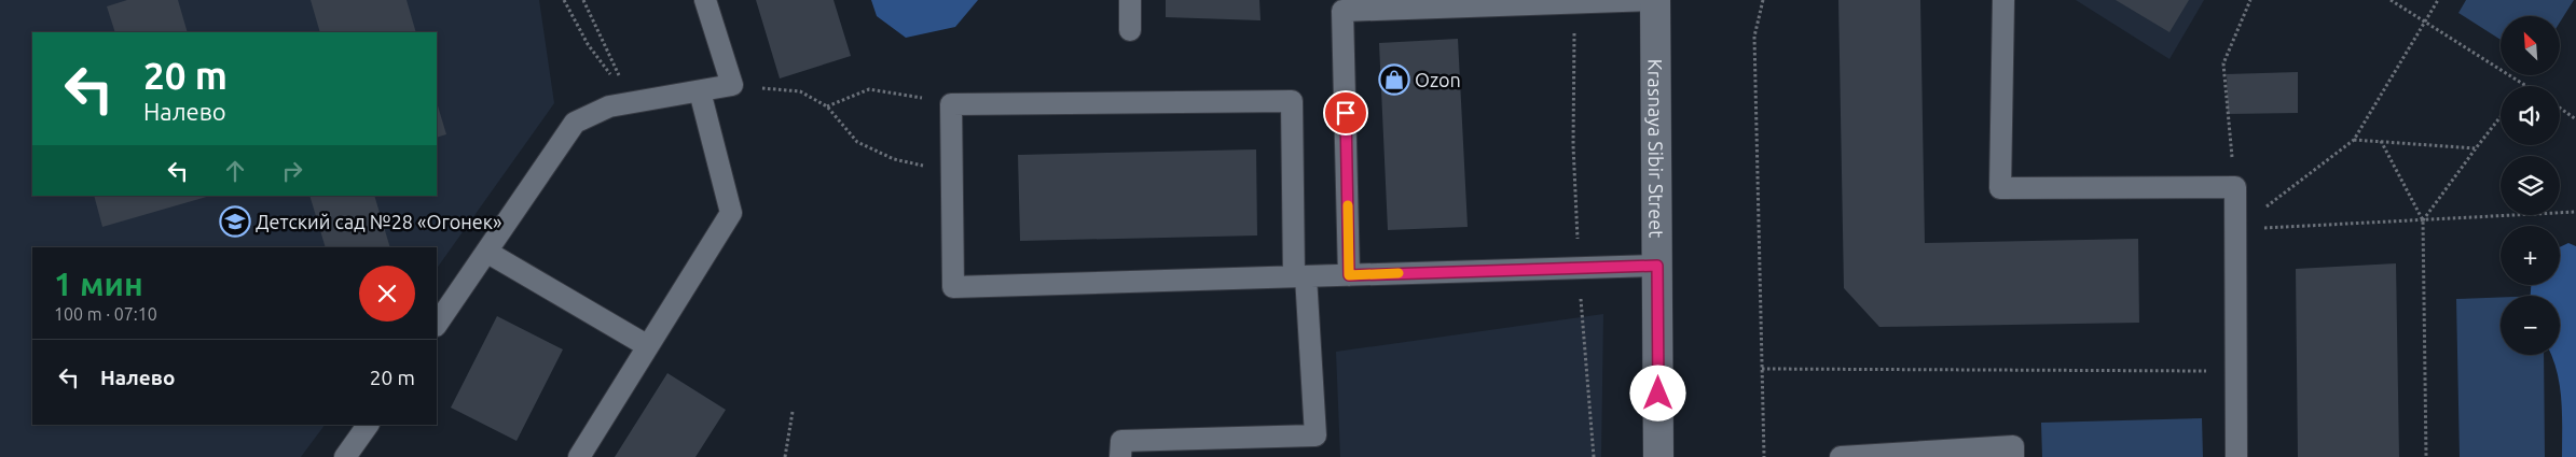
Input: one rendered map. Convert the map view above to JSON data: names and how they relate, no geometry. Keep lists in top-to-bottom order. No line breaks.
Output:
{"streets":{"street":["Krasnaya Sibir Street"]},"places":{"shop":["Ozon"],"school or university":["Детский сад №28 «Огонек»"]},"north":"top left","page":{"map_buttons":["+","−"],"turn":["20 m","Налево"],"heading":["1 мин","100 m · 07:10"],"list":[{"name":"Налево","value":"20 m"}]}}
